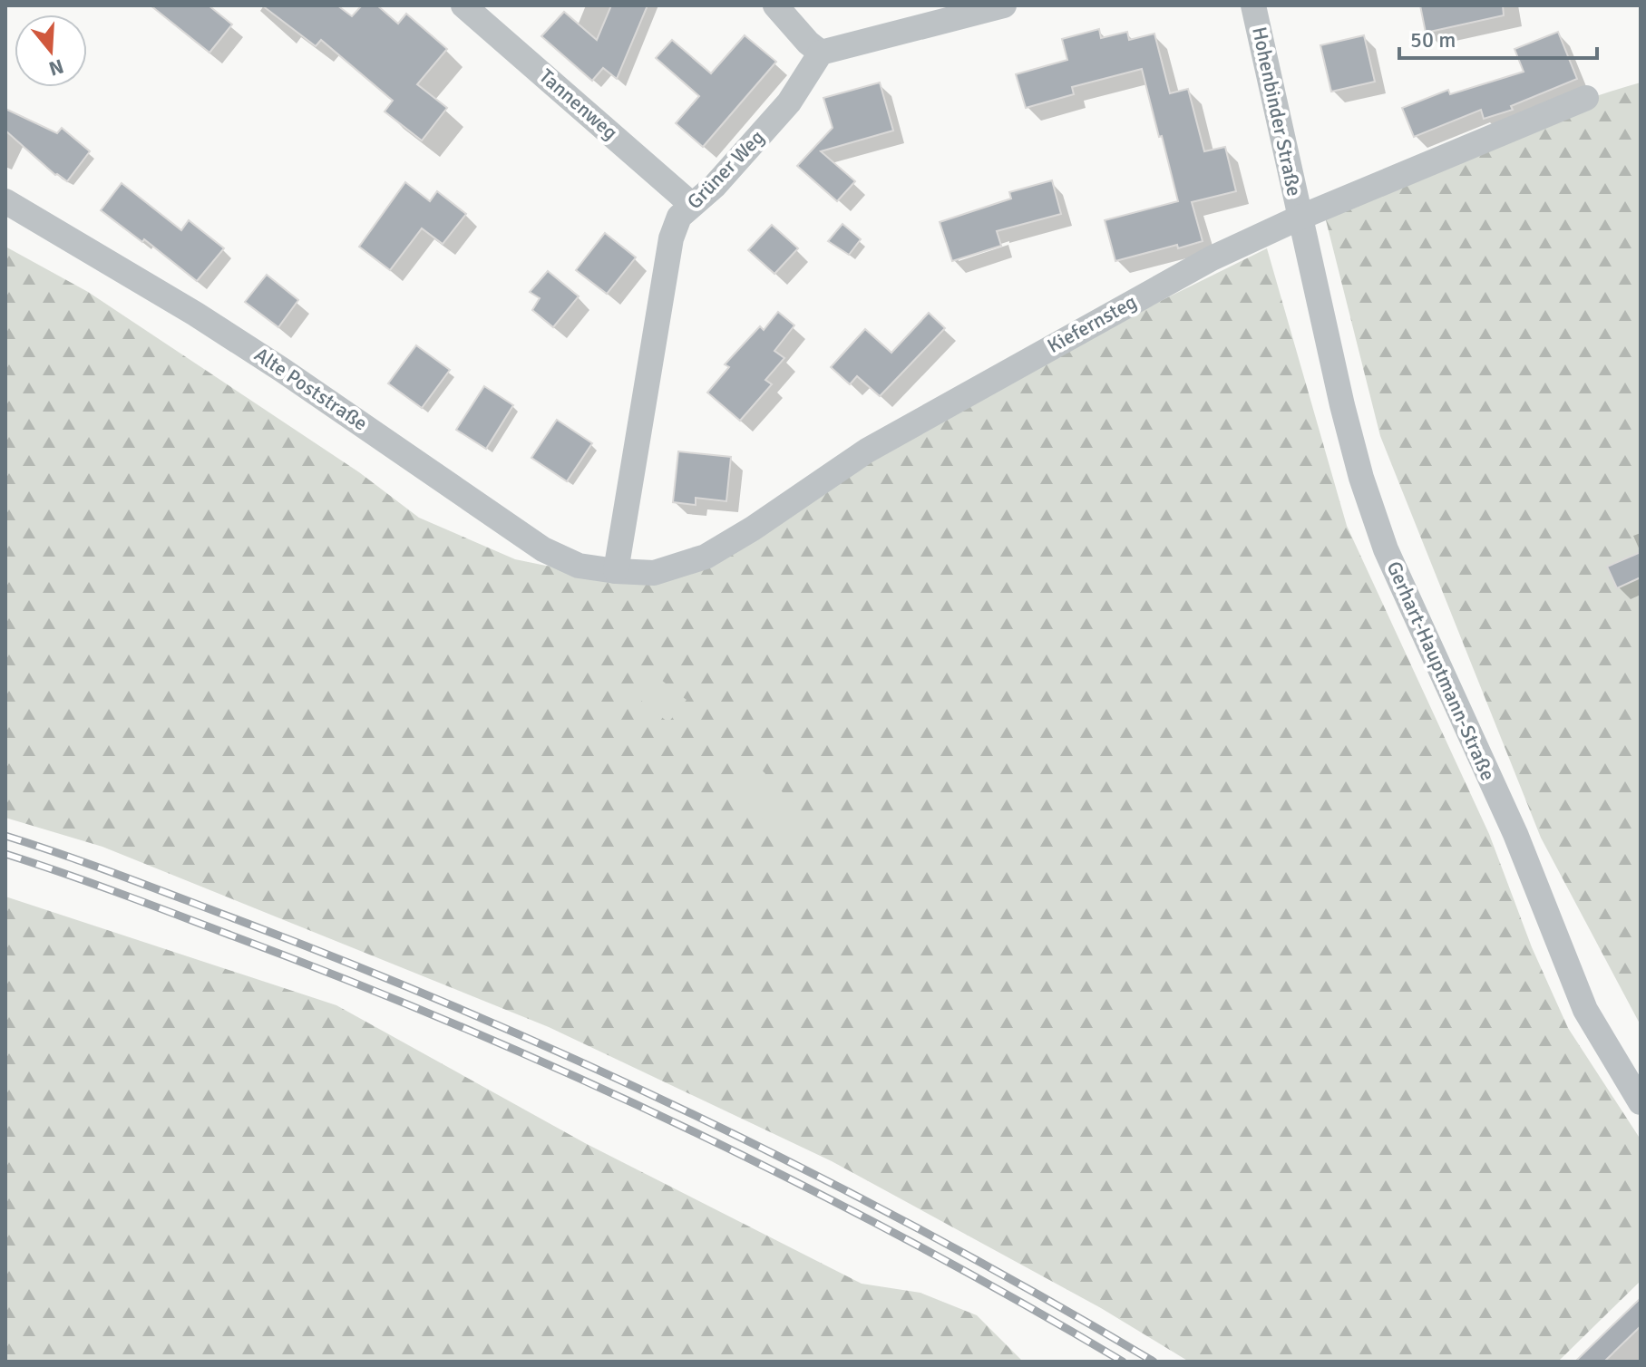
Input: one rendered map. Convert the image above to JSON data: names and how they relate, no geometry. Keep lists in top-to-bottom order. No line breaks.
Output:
{"streets":{"street":["Tannenweg","Hohenbinder Straße","Grüner Weg","Kiefernsteg","Alte Poststraße","Gerhart-Hauptmann-Straße"]},"crossings":[["Tannenweg","Grüner Weg"],["Hohenbinder Straße","Kiefernsteg"],["Hohenbinder Straße","Gerhart-Hauptmann-Straße"],["Grüner Weg","Kiefernsteg"],["Grüner Weg","Alte Poststraße"],["Kiefernsteg","Alte Poststraße"],["Kiefernsteg","Gerhart-Hauptmann-Straße"]],"scale_bar":"50 m","north":"bottom"}
